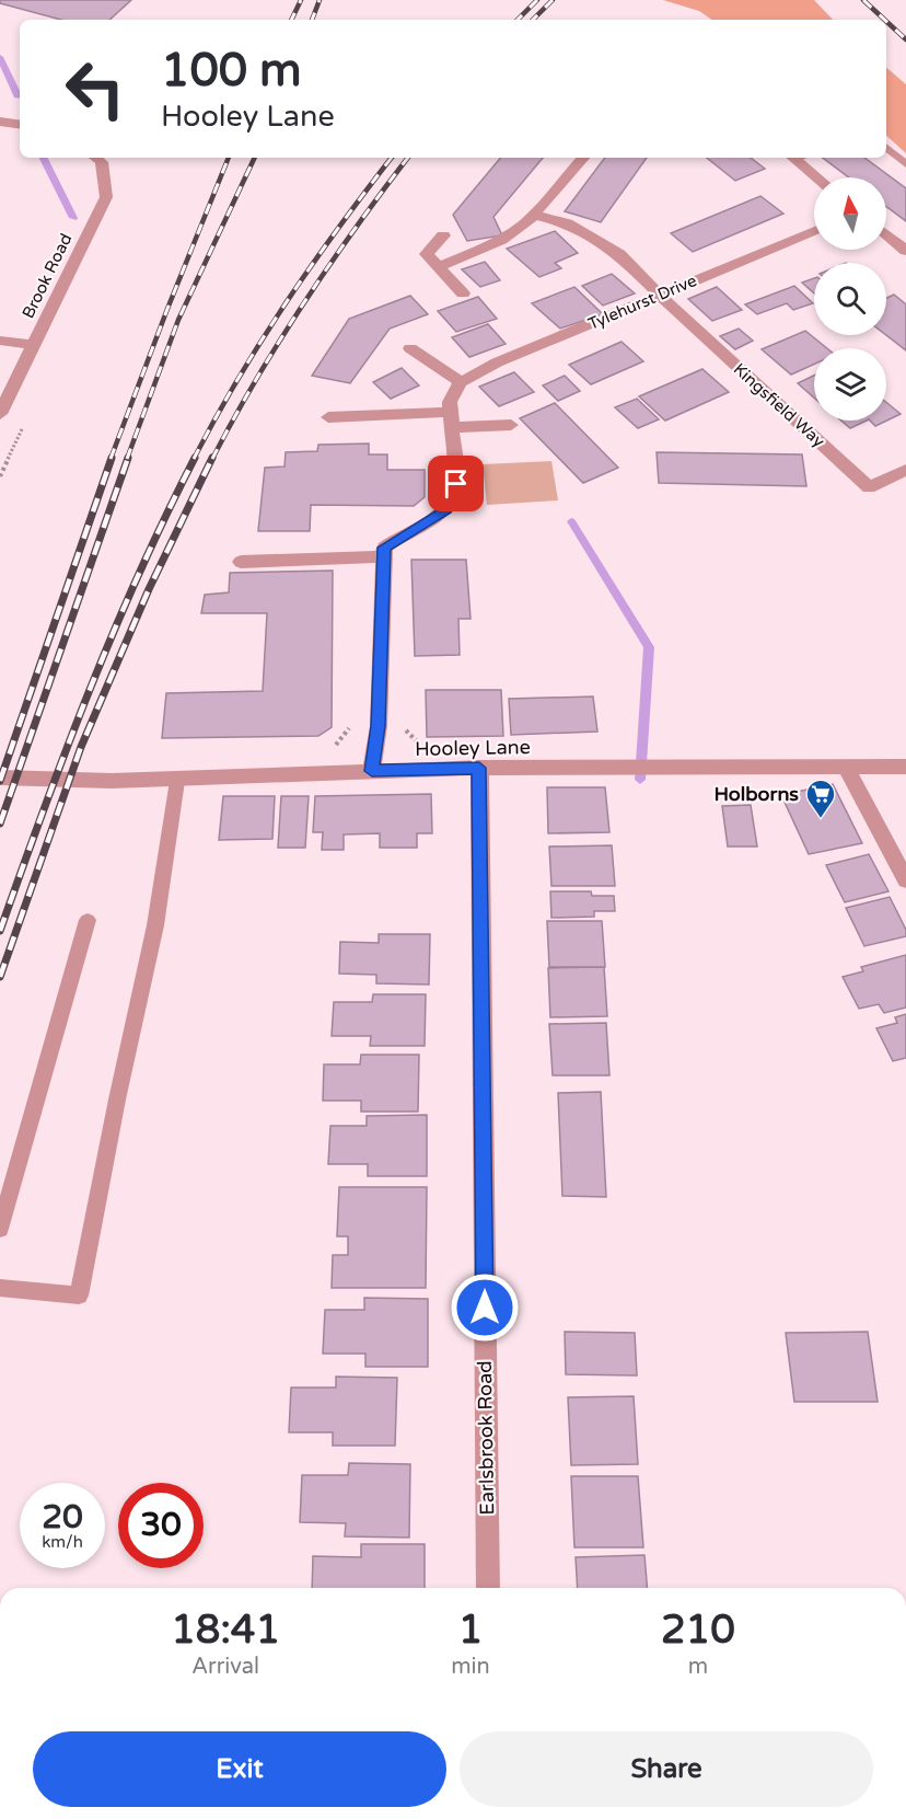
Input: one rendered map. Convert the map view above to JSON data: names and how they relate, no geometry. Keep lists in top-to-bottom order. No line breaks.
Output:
{"streets":{"street":["Brook Road","Tylehurst Drive","Kingsfield Way","Hooley Lane","Earlsbrook Road"]},"crossings":[["Tylehurst Drive","Kingsfield Way"],["Hooley Lane","Earlsbrook Road"]],"places":{"supermarket":["Holborns"]},"north":"top","page":{"turn":["100 m","Hooley Lane"],"speed":"20 km/h","limit":"30","eta":["18:41","Arrival","1","min","210","m"],"buttons":["Exit","Share"]}}
